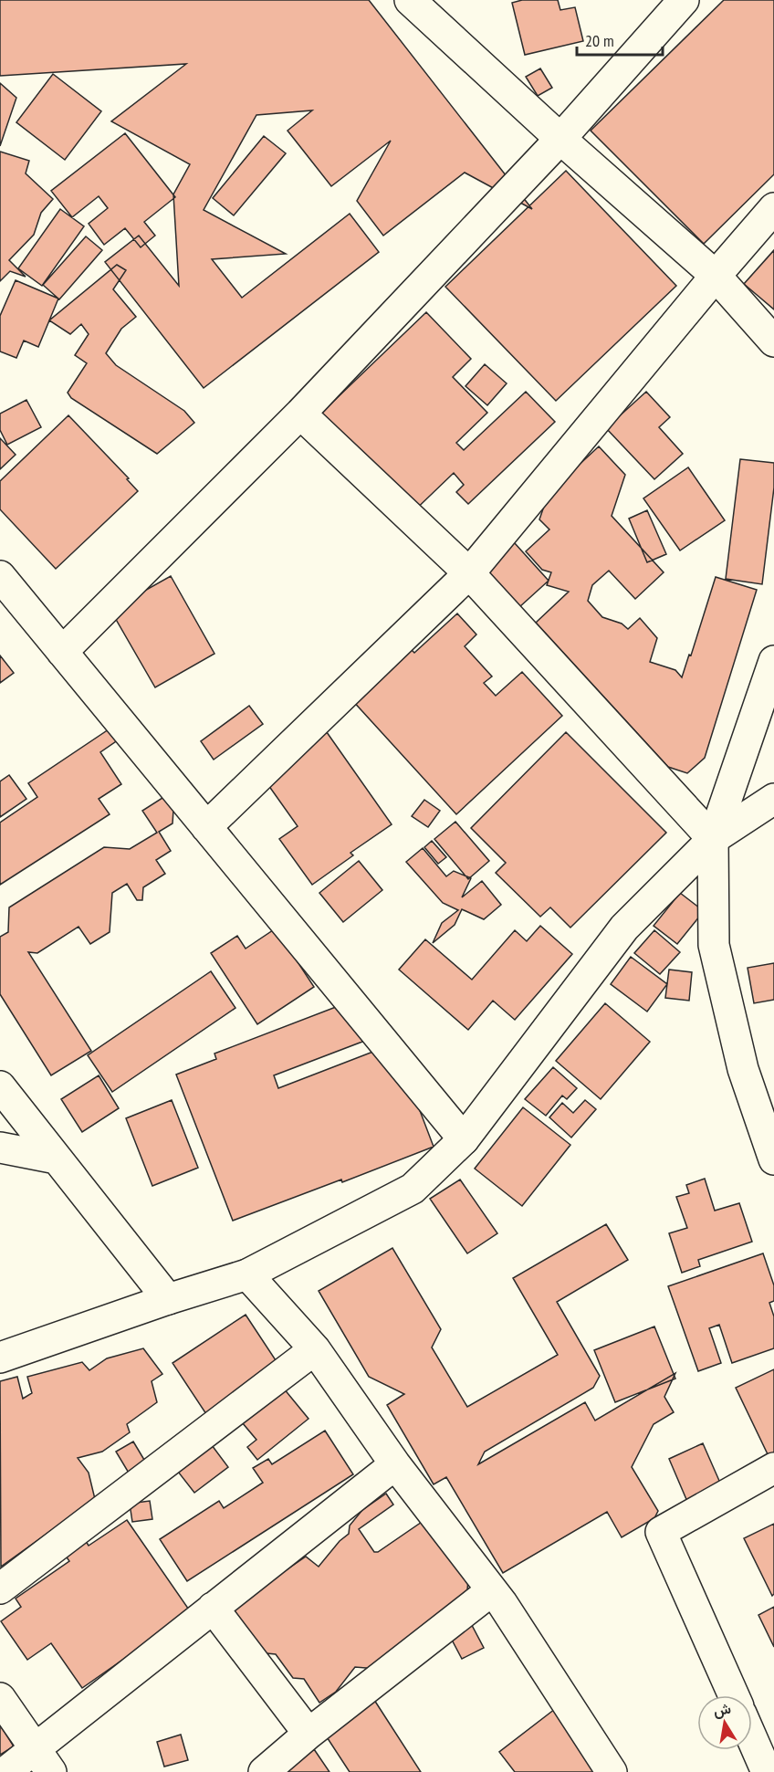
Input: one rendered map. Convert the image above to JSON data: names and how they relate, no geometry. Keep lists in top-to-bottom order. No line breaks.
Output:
{"scale_bar":"20 m","north":"top"}
